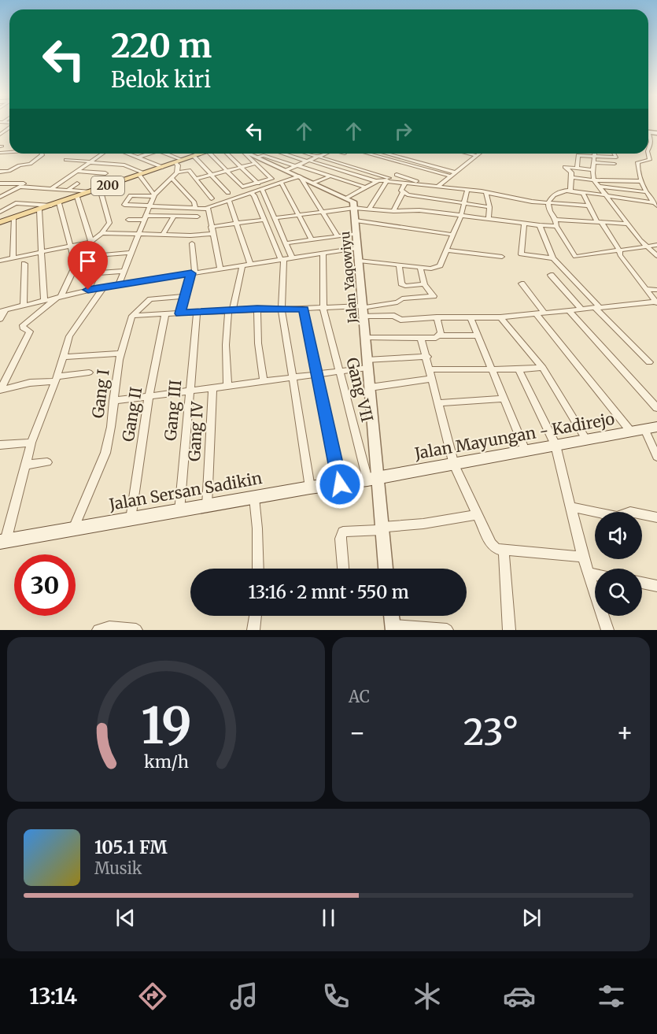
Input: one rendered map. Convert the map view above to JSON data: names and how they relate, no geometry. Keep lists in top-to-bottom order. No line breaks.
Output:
{"streets":{"main road":["200","Jalan Mayungan - Kadirejo","Jalan Sersan Sadikin"],"street":["Jalan Yaqowiyu","Gang VII","Gang I","Gang III","Gang II","Gang IV"]},"crossings":[["Jalan Yaqowiyu","Gang VII"],["Jalan Yaqowiyu","Jalan Mayungan - Kadirejo"],["Jalan Yaqowiyu","Jalan Sersan Sadikin"],["Gang VII","Jalan Mayungan - Kadirejo"],["Gang VII","Jalan Sersan Sadikin"],["Gang I","Jalan Sersan Sadikin"],["Gang III","Jalan Sersan Sadikin"],["Gang II","Jalan Sersan Sadikin"],["Gang IV","Jalan Sersan Sadikin"],["Jalan Mayungan - Kadirejo","Jalan Sersan Sadikin"]],"page":{"turn":["220 m","Belok kiri"],"limit":"30","trip":"13:16 · 2 mnt · 550 m","tile":"AC","heat":["−","23°","+"],"song":["105.1 FM","Musik"],"tabs":"13:14","gauge":["19","km/h"]}}
